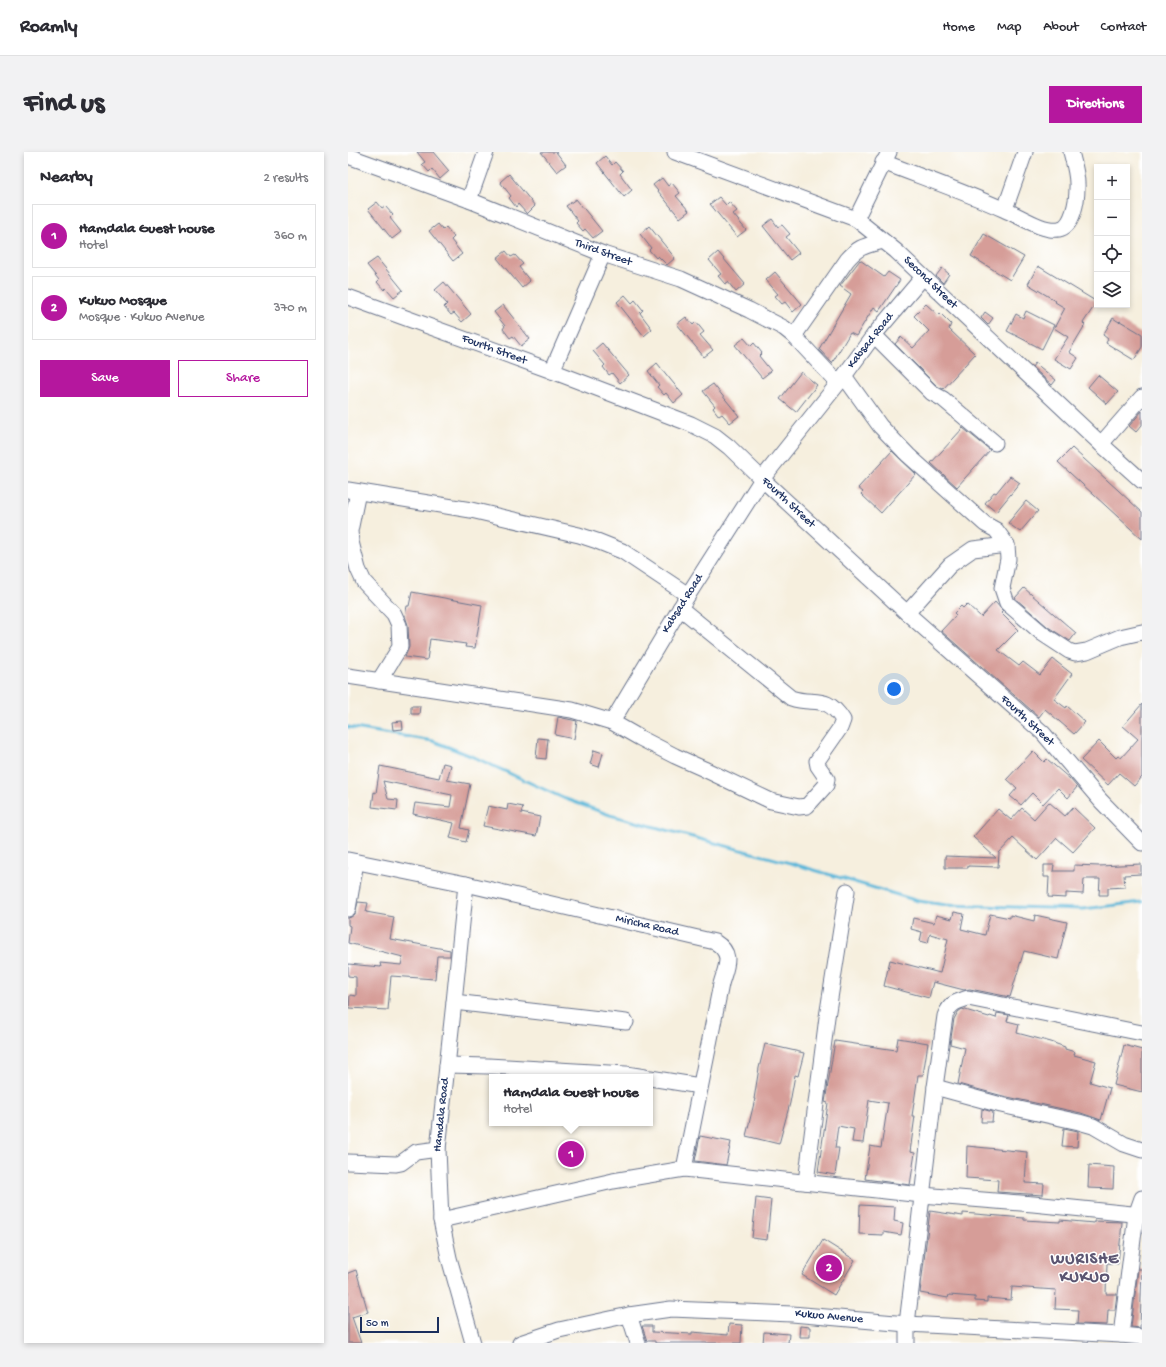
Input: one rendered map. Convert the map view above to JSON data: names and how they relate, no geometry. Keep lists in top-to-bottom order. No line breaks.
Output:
{"streets":{"street":["Third Street","Second Street","Kabsad Road","Fourth Street","Miricha Road","Hamdala Road","Kukuo Avenue"]},"crossings":[["Third Street","Kabsad Road"],["Second Street","Kabsad Road"],["Kabsad Road","Fourth Street"],["Miricha Road","Hamdala Road"]],"districts":["WURISHE KUKUO"],"scale_bar":"50 m","page":{"header":"Roamly","nav":["Home","Map","About","Contact"],"buttons":["Directions",["Save","Share"]],"title":"Find us","heading":["Nearby","2 results"],"map_buttons":["+","−"],"list":[{"mark":"1","name":"Hamdala Guest house","note":"Hotel","value":"360 m"},{"mark":"2","name":"Kukuo Mosque","note":"Mosque · Kukuo Avenue","value":"370 m"}],"popup":["Hamdala Guest house","Hotel"],"pins":["1","2"],"scale":"50 m"}}
